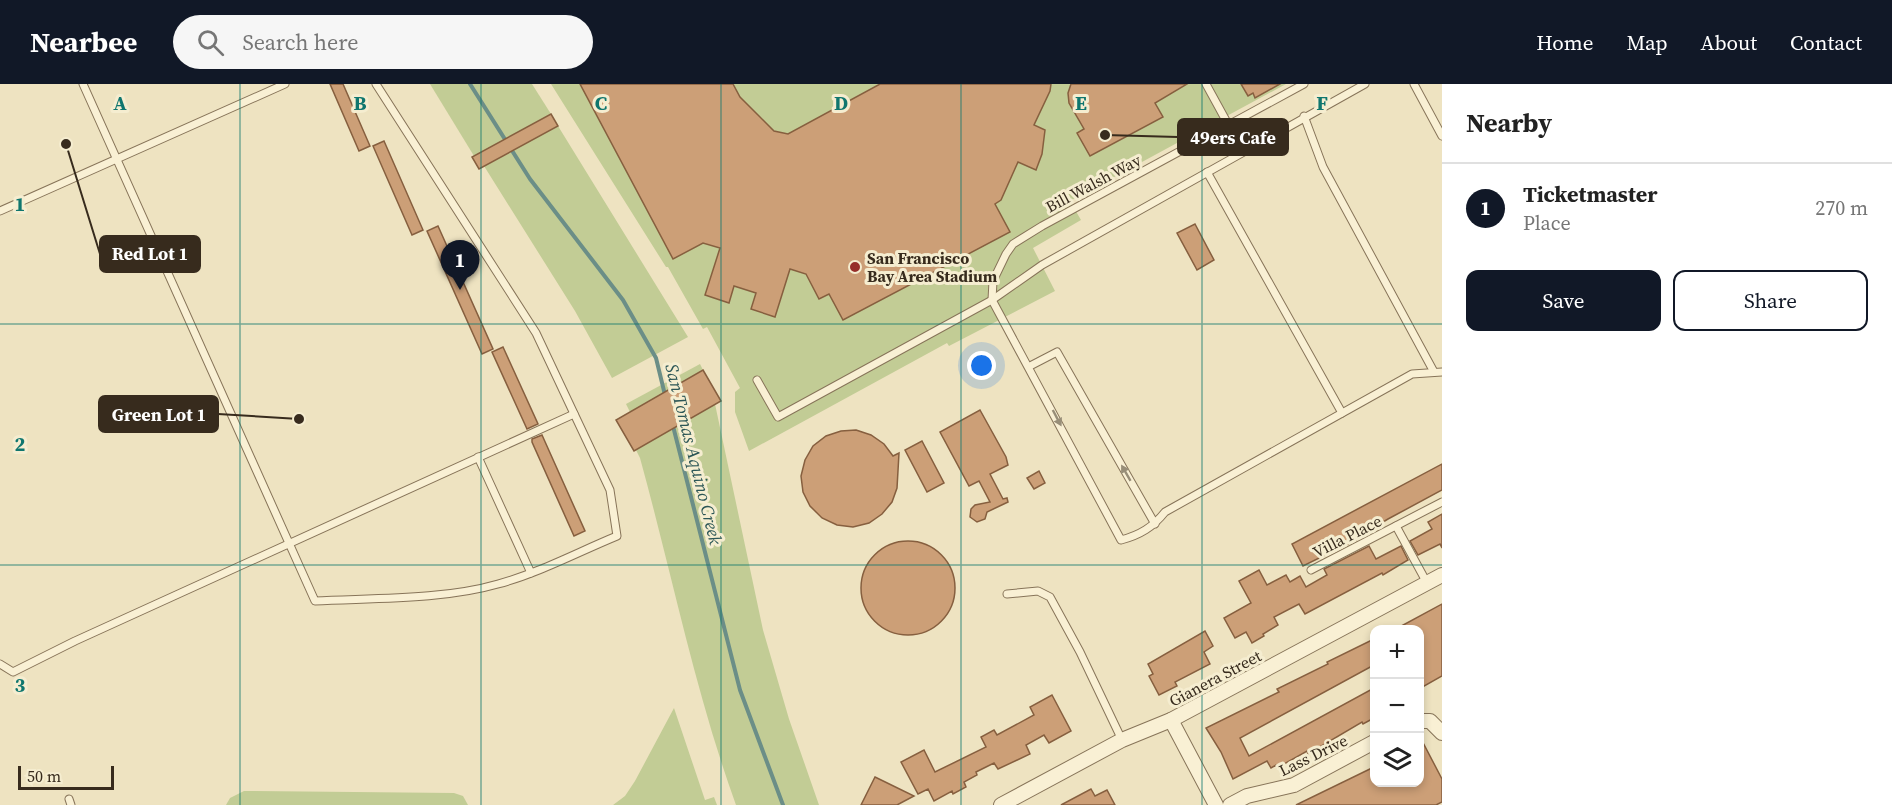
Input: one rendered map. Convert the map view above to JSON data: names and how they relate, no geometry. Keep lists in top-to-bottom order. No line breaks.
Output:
{"streets":{"street":["Gianera Street","Lass Drive"],"lane":["Bill Walsh Way","Villa Place"]},"crossings":[["Villa Place","Gianera Street"]],"water":["San Tomas Aquino Creek"],"places":["49ers Cafe","Red Lot 1","San Francisco Bay Area Stadium","Green Lot 1"],"scale_bar":"50 m","page":{"header":"Nearbee","search":"Search here","nav":["Home","Map","About","Contact"],"heading":"Nearby","list":[{"mark":"1","name":"Ticketmaster","note":"Place","value":"270 m"}],"pins":"1","buttons":["Save","Share"],"map_buttons":["+","−"],"scale":"50 m"},"grid":{"columns":["A","B","C","D","E","F"],"rows":["1","2","3"]}}
